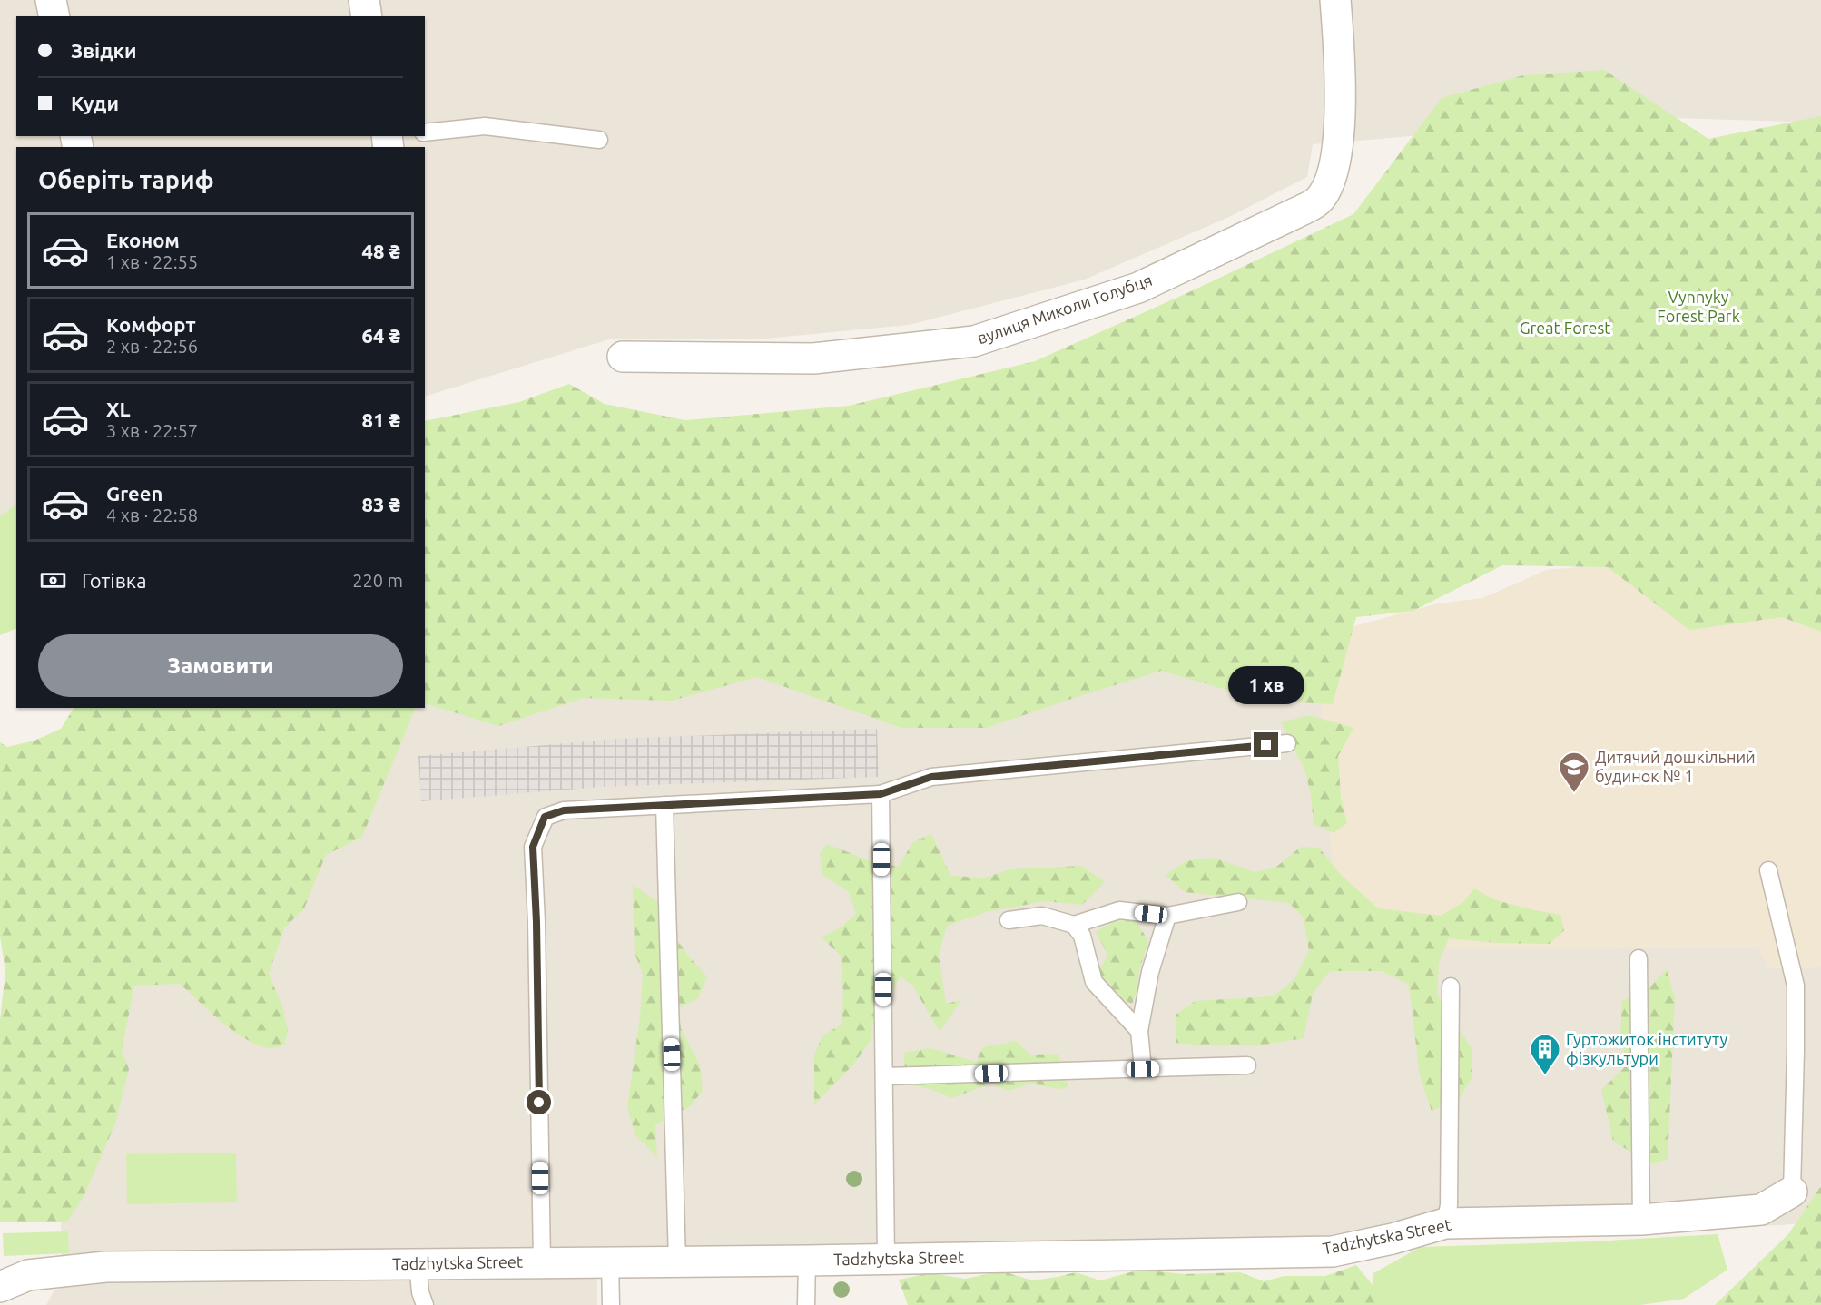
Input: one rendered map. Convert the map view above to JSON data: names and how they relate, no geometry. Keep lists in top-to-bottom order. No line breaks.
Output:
{"streets":{"street":["вулиця Миколи Голубця","Tadzhytska Street"]},"parks":["Vynnyky Forest Park","Great Forest"],"places":{"school or university":["Дитячий дошкільний будинок № 1"],"building":["Гуртожиток інституту фізкультури"]},"page":{"banner":["Звідки","Куди"],"heading":"Оберіть тариф","list":[{"name":"Економ","note":"1 хв · 22:55","value":"48 ₴"},{"name":"Комфорт","note":"2 хв · 22:56","value":"64 ₴"},{"name":"XL","note":"3 хв · 22:57","value":"81 ₴"},{"name":"Green","note":"4 хв · 22:58","value":"83 ₴"}],"pay":["Готівка","220 m"],"buttons":"Замовити","bubble":"1 хв"}}
